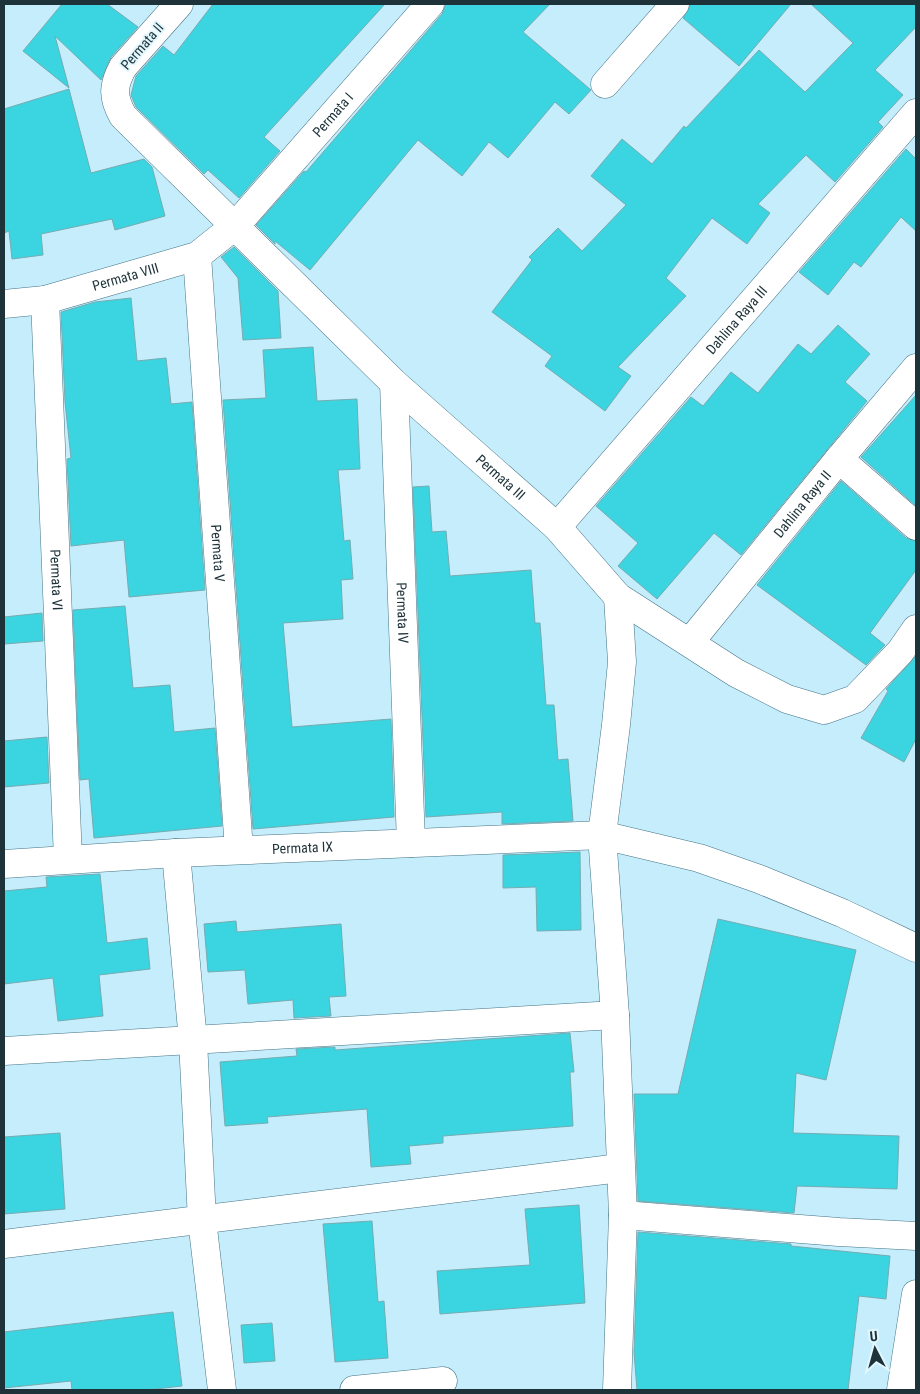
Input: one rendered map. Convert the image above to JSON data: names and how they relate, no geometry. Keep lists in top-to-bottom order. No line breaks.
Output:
{"streets":{"street":["Permata II","Permata I","Permata VIII","Dahlina Raya III","Permata III","Dahlina Raya II","Permata V","Permata VI","Permata IV","Permata IX"]},"crossings":[["Permata II","Permata III"],["Permata I","Permata VIII"],["Permata I","Permata III"],["Permata VIII","Permata III"],["Permata VIII","Permata V"],["Permata VIII","Permata VI"],["Dahlina Raya III","Permata III"],["Permata III","Dahlina Raya II"],["Permata III","Permata IV"],["Permata V","Permata IX"],["Permata VI","Permata IX"],["Permata IV","Permata IX"]],"north":"top"}
